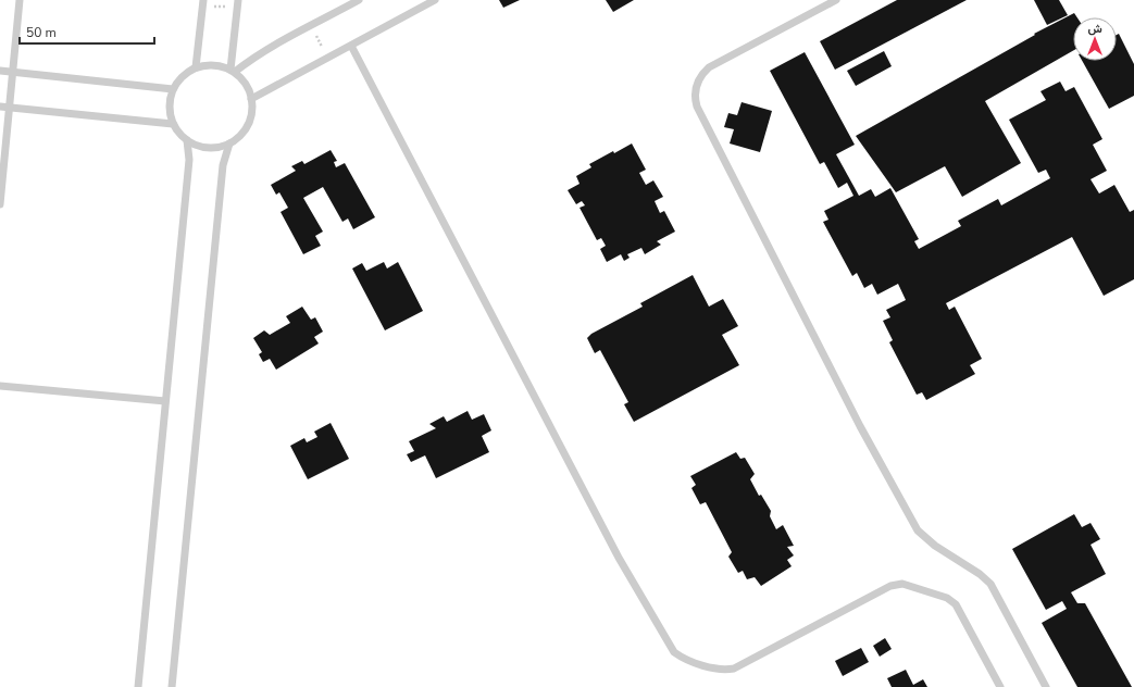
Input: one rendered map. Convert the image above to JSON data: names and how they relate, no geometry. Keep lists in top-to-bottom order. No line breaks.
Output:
{"scale_bar":"50 m","north":"top"}
